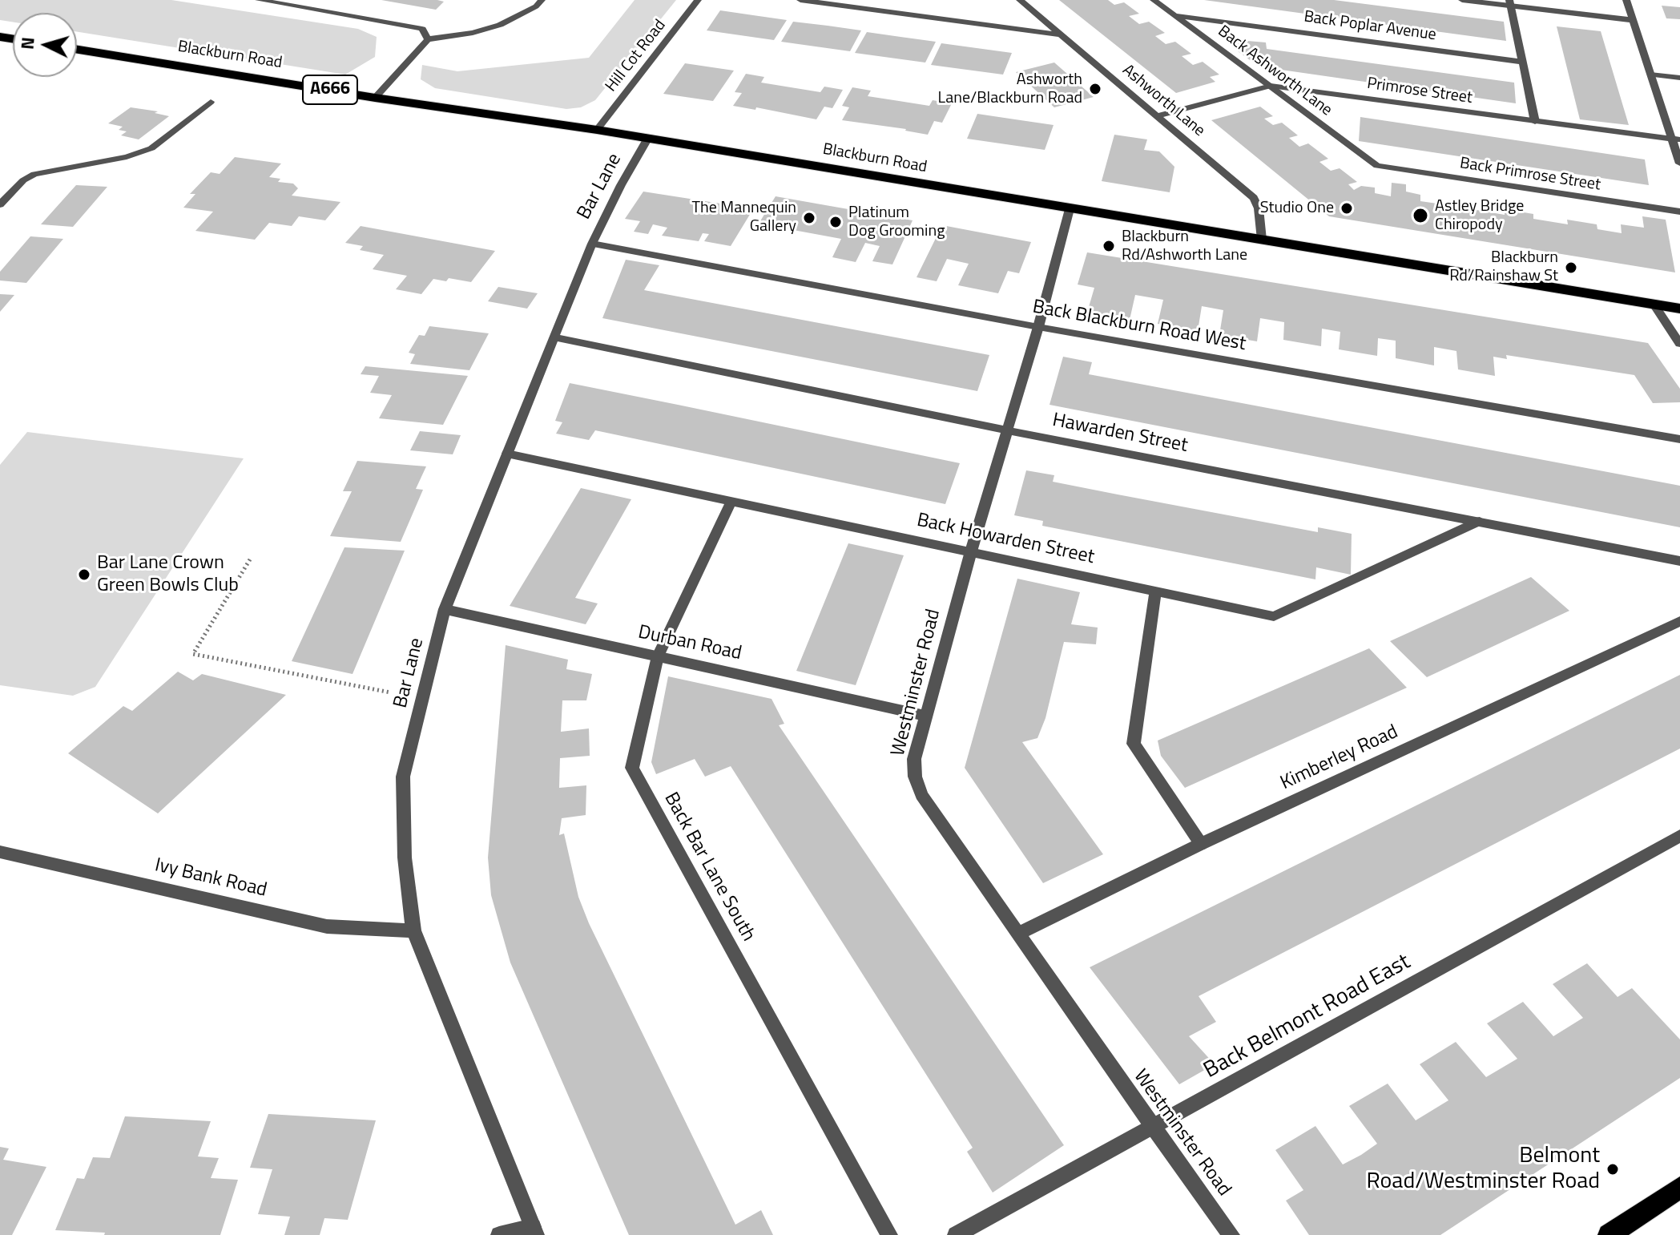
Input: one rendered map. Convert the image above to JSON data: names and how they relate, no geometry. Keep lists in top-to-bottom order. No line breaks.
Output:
{"streets":{"highway":["Blackburn Road","A666"],"street":["Back Poplar Avenue","Hill Cot Road","Back Ashworth Lane","Primrose Street","Ashworth Lane","Back Primrose Street","Bar Lane","Back Blackburn Road West","Hawarden Street","Back Howarden Street","Durban Road","Westminster Road","Kimberley Road","Back Bar Lane South","Ivy Bank Road","Back Belmont Road East"]},"crossings":[["Back Poplar Avenue","Back Ashworth Lane"],["Blackburn Road","Hill Cot Road"],["Blackburn Road","Ashworth Lane"],["Blackburn Road","Bar Lane"],["Blackburn Road","Westminster Road"],["Back Ashworth Lane","Primrose Street"],["Back Ashworth Lane","Back Primrose Street"],["Primrose Street","Ashworth Lane"],["Bar Lane","Back Blackburn Road West"],["Bar Lane","Hawarden Street"],["Bar Lane","Back Howarden Street"],["Bar Lane","Durban Road"],["Bar Lane","Ivy Bank Road"],["Back Blackburn Road West","Westminster Road"],["Hawarden Street","Back Howarden Street"],["Hawarden Street","Westminster Road"],["Back Howarden Street","Westminster Road"],["Back Howarden Street","Back Bar Lane South"],["Durban Road","Westminster Road"],["Durban Road","Back Bar Lane South"],["Westminster Road","Kimberley Road"],["Westminster Road","Back Belmont Road East"]],"places":["Ashworth Lane/Blackburn Road","Studio One","Astley Bridge Chiropody","The Mannequin Gallery","Platinum Dog Grooming","Blackburn Rd/Ashworth Lane","Blackburn Rd/Rainshaw St","Bar Lane Crown Green Bowls Club","Belmont Road/Westminster Road"],"north":"left"}
